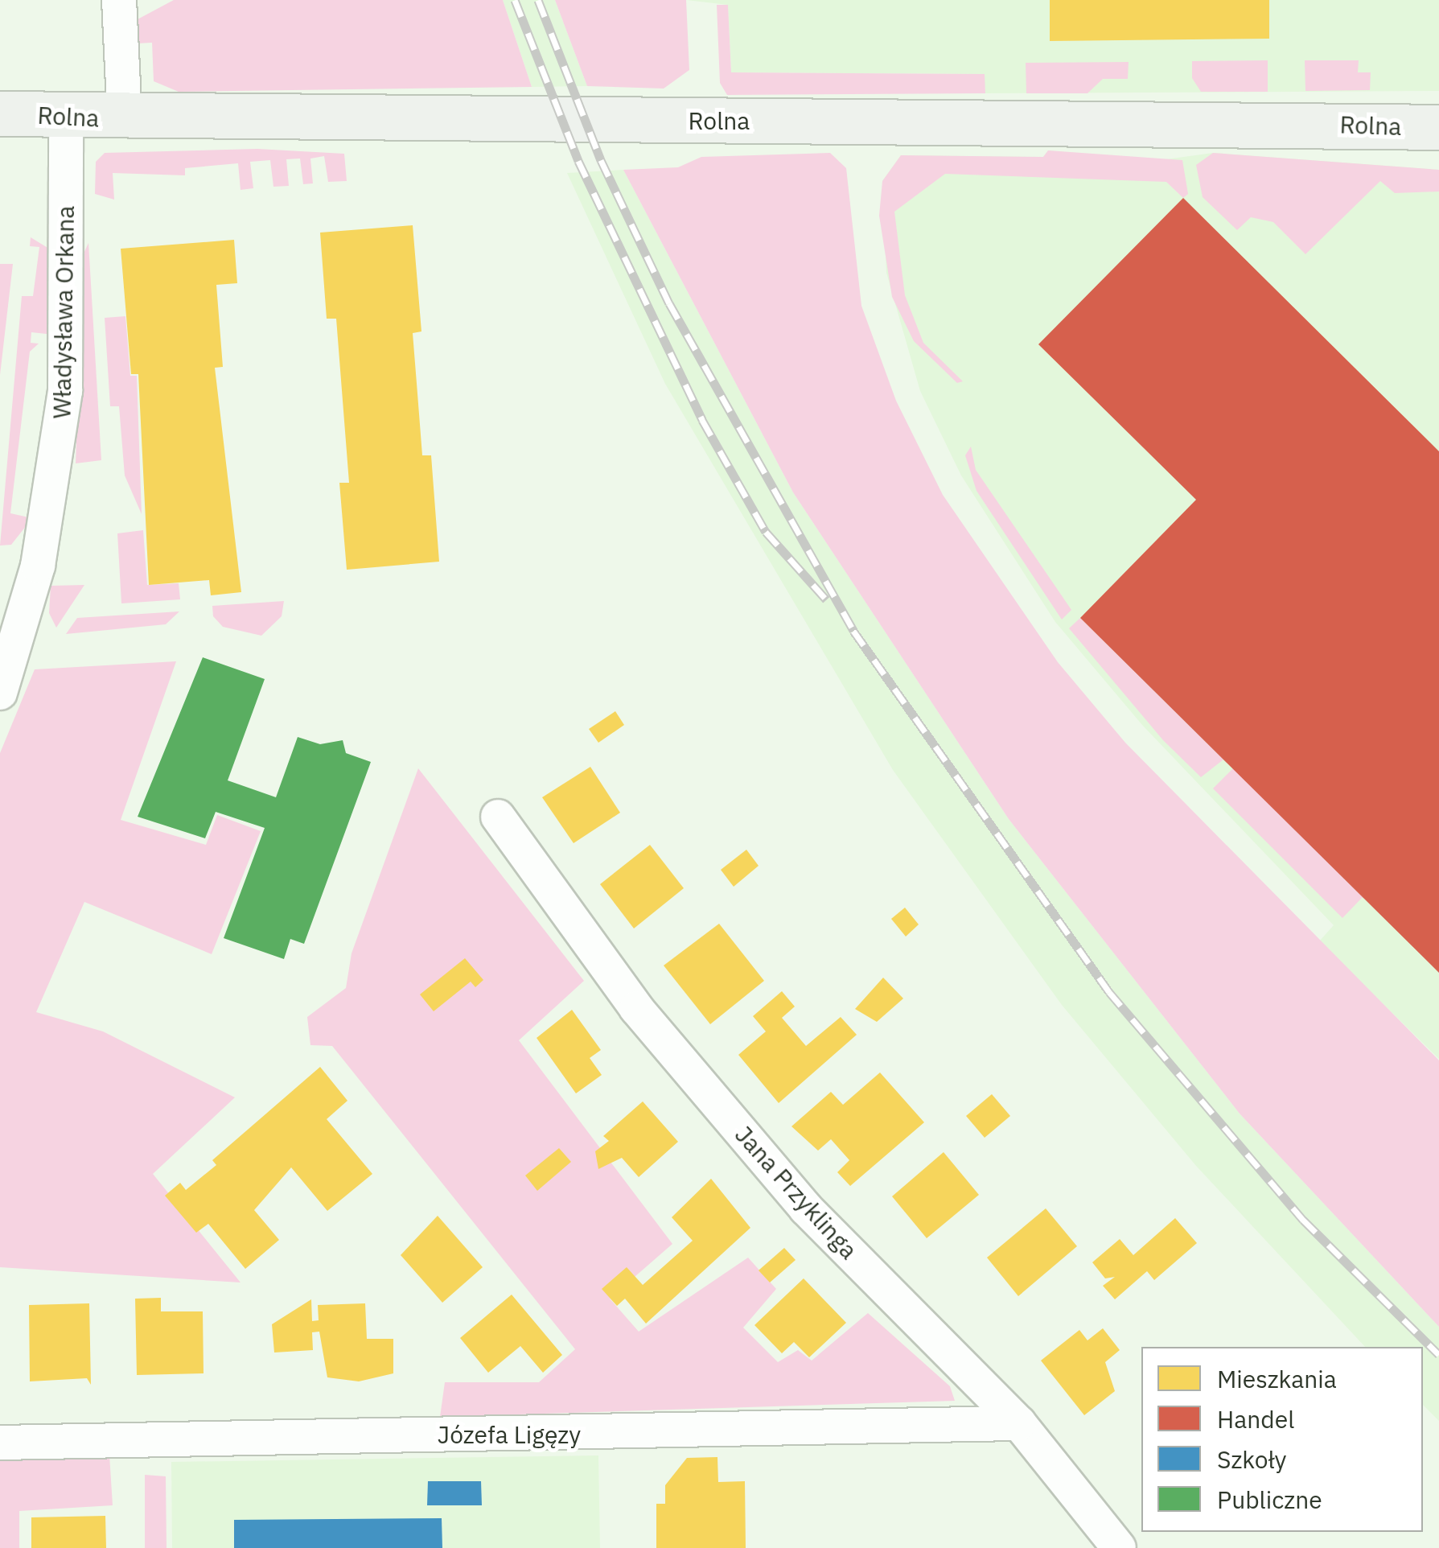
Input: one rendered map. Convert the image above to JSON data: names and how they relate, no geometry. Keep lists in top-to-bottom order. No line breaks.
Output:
{"streets":{"street":["Rolna","Władysława Orkana","Jana Przyklinga","Józefa Ligęzy"]},"crossings":[["Rolna","Władysława Orkana"],["Jana Przyklinga","Józefa Ligęzy"]],"legend":["Mieszkania","Handel","Szkoły","Publiczne"]}
